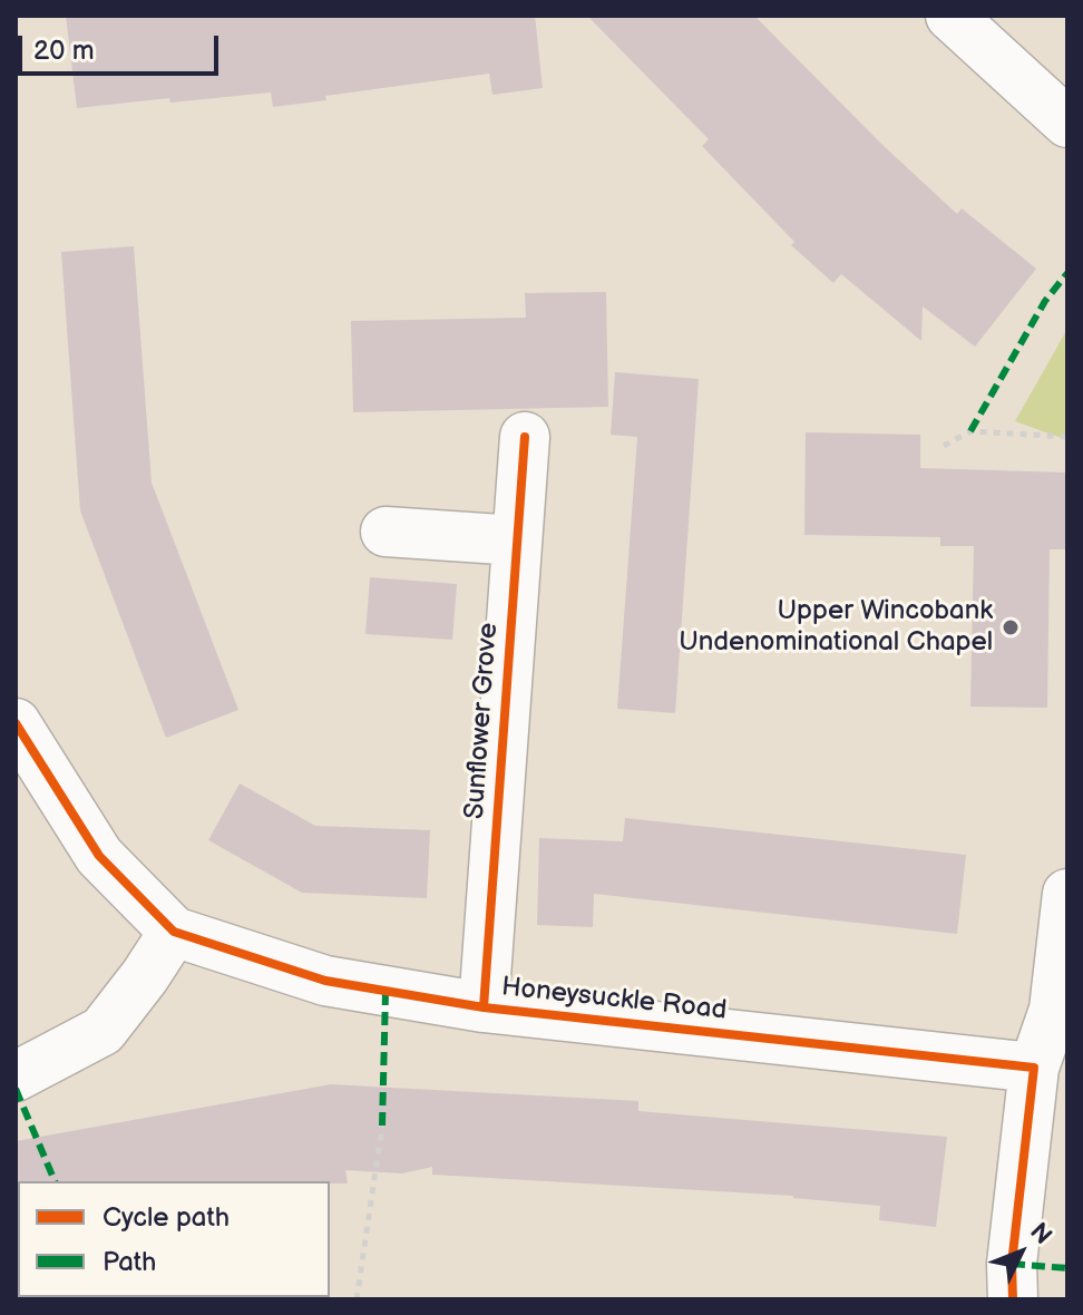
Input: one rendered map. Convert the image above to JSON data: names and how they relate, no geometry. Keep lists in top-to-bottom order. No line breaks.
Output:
{"streets":{"street":["Sunflower Grove","Honeysuckle Road"]},"crossings":[["Sunflower Grove","Honeysuckle Road"]],"places":["Upper Wincobank Undenominational Chapel"],"legend":["Cycle path","Path"],"scale_bar":"20 m","north":"top right"}
